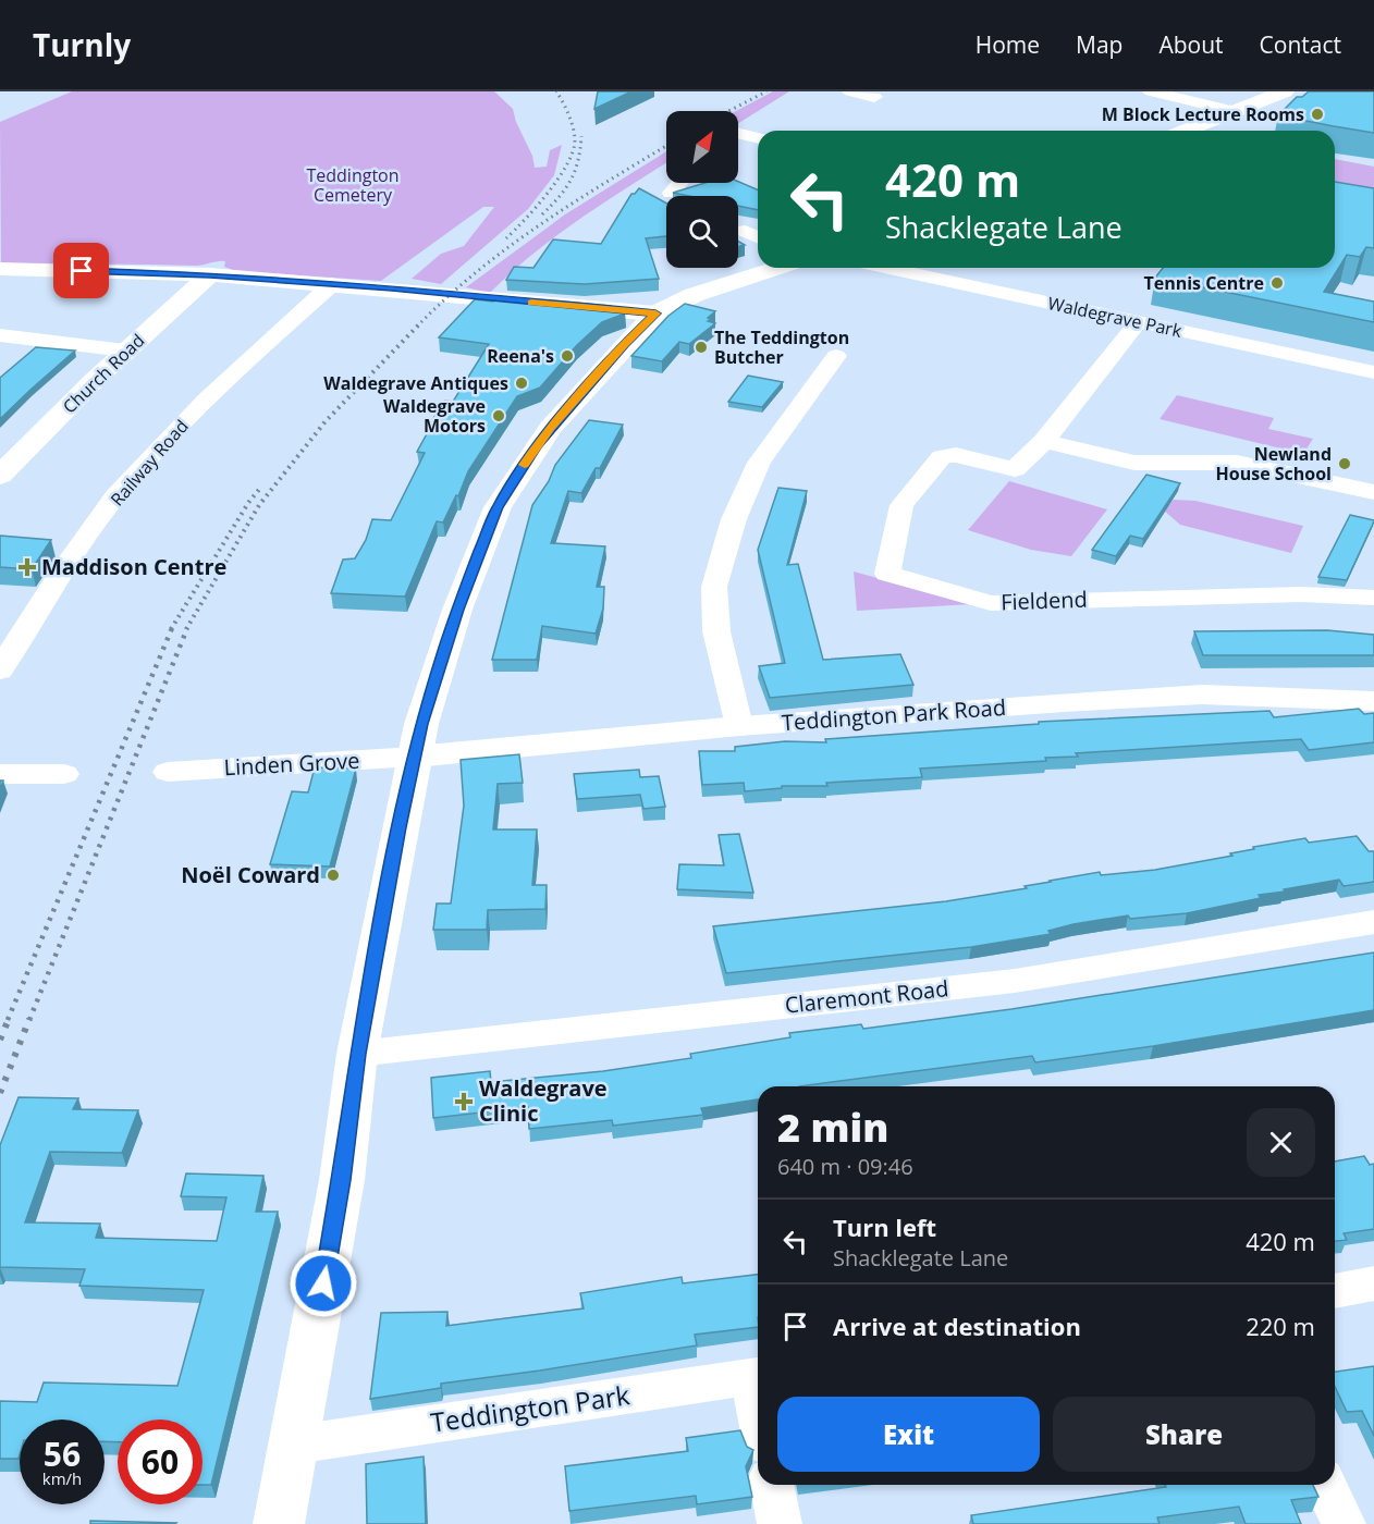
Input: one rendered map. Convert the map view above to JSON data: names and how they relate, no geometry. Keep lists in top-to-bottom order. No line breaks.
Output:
{"streets":{"main road":["Church Road","Teddington Park Road"],"street":["Waldegrave Park","Railway Road","Fieldend","Linden Grove","Claremont Road","Teddington Park"]},"crossings":[["Waldegrave Park","Fieldend"],["Teddington Park Road","Linden Grove"]],"parks":["Teddington Cemetery"],"places":{"other":["M Block Lecture Rooms","Tennis Centre","The Teddington Butcher","Reena's","Waldegrave Antiques","Waldegrave Motors","Newland House School","Noël Coward"],"health":["Maddison Centre","Waldegrave Clinic"]},"north":"top right","page":{"header":"Turnly","nav":["Home","Map","About","Contact"],"turn":["420 m","Shacklegate Lane"],"heading":["2 min","640 m · 09:46"],"list":[{"name":"Turn left","note":"Shacklegate Lane","value":"420 m"},{"name":"Arrive at destination","value":"220 m"}],"buttons":["Exit","Share"],"speed":"56 km/h","limit":"60"}}
